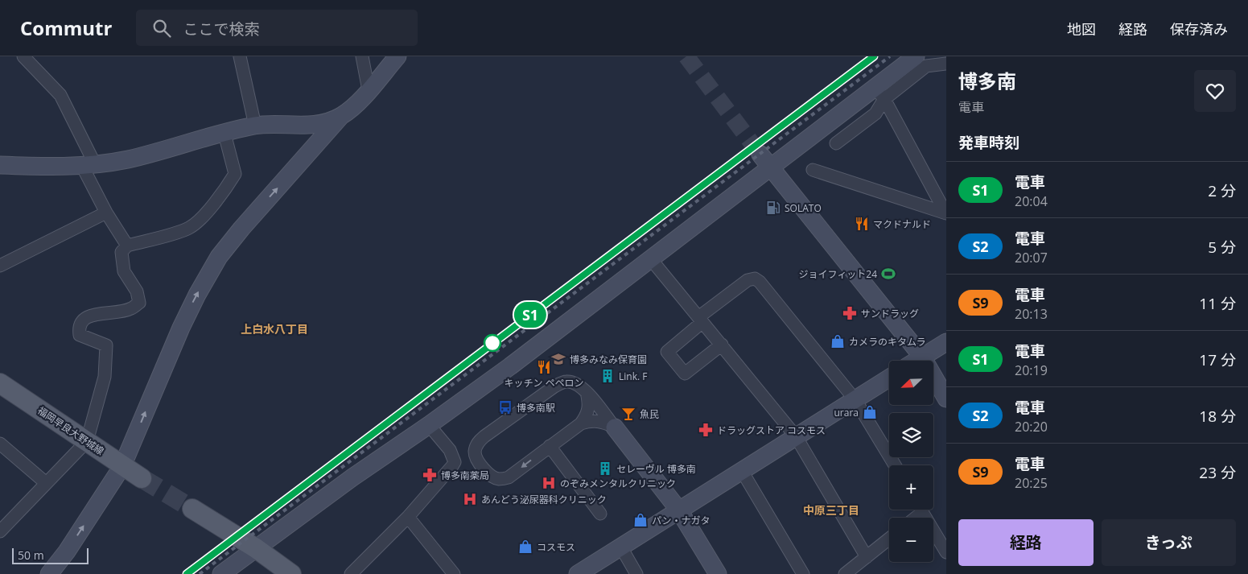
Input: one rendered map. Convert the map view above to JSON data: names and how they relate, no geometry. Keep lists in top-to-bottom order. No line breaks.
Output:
{"streets":{"main road":["福岡早良大野城線"]},"districts":["上白水八丁目","中原三丁目"],"places":{"fuel station":["SOLATO"],"restaurant":["マクドナルド","キッチン ペペロン"],"sports":["ジョイフィット24"],"pharmacy":["サンドラッグ","ドラッグストア コスモス","博多南薬局"],"shop":["カメラのキタムラ","urara","パン・ナガタ","コスモス"],"school or university":["博多みなみ保育園"],"building":["Link. F","セレーヴル 博多南"],"bus stop":["博多南駅"],"bar":["魚民"],"hospital":["のぞみメンタルクリニック","あんどう泌尿器科クリニック"]},"scale_bar":"50 m","north":"bottom left","page":{"header":"Commutr","search":"ここで検索","nav":["地図","経路","保存済み"],"on_map":"S1","heading":[["博多南","電車"],"発車時刻"],"list":[{"mark":"S1","name":"電車","note":"20:04","value":"2 分"},{"mark":"S2","name":"電車","note":"20:07","value":"5 分"},{"mark":"S9","name":"電車","note":"20:13","value":"11 分"},{"mark":"S1","name":"電車","note":"20:19","value":"17 分"},{"mark":"S2","name":"電車","note":"20:20","value":"18 分"},{"mark":"S9","name":"電車","note":"20:25","value":"23 分"}],"map_buttons":["+","−"],"buttons":["経路","きっぷ"],"scale":"50 m"}}
